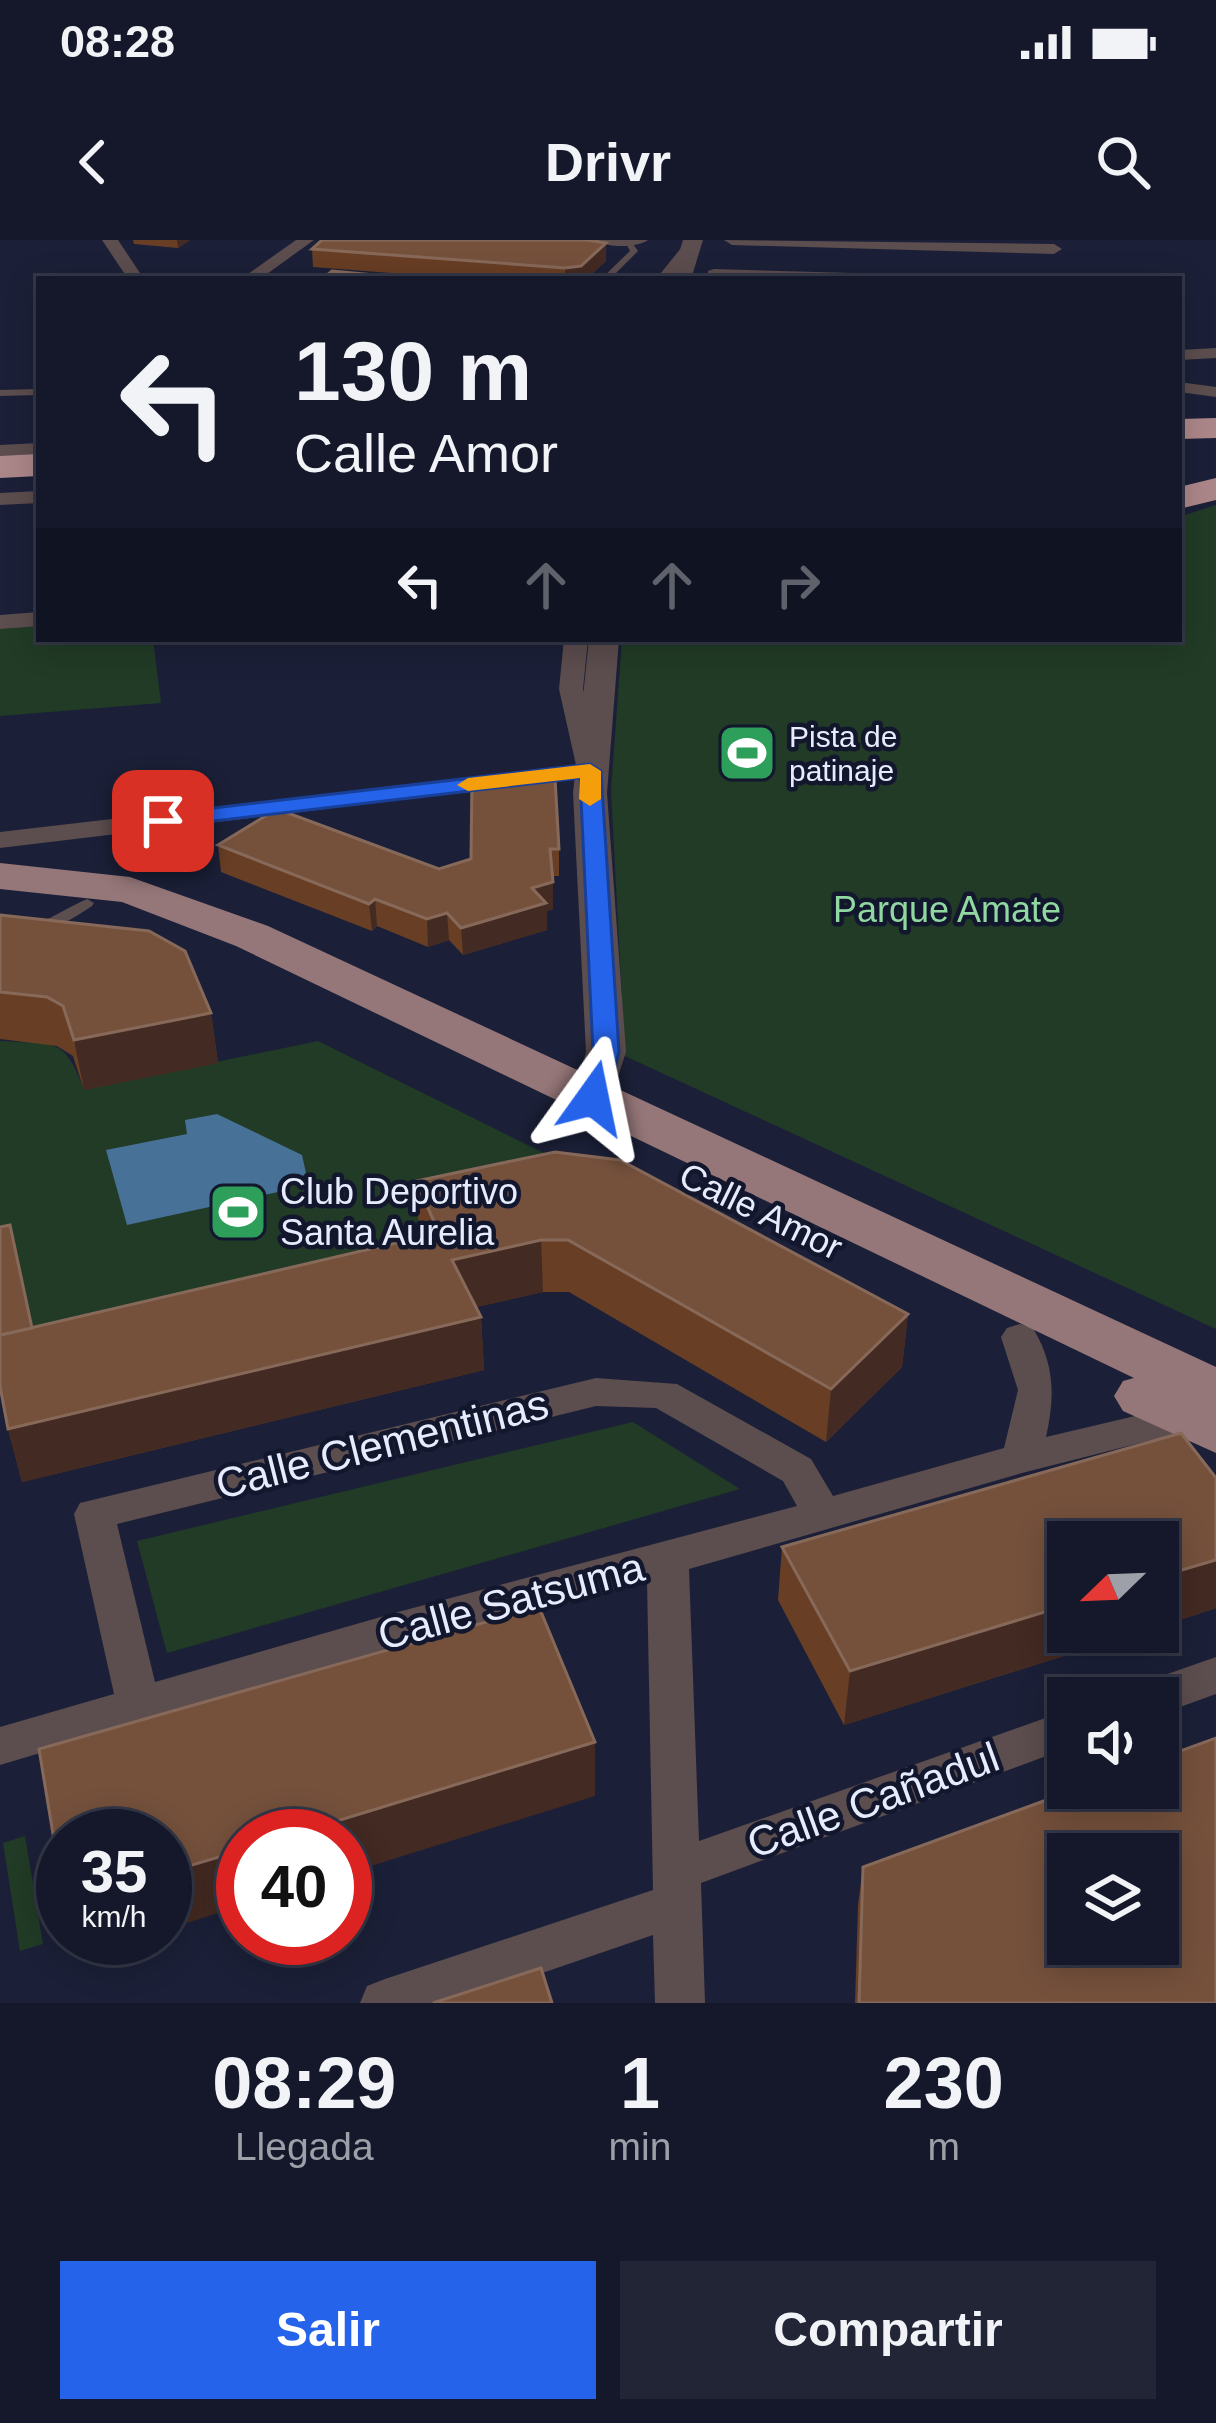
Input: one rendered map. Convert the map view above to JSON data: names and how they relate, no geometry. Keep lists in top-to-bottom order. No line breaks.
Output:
{"streets":{"main road":["Calle Amor"],"street":["Calle Clementinas","Calle Satsuma","Calle Cañadul"]},"crossings":[["Calle Amor","Calle Satsuma"],["Calle Clementinas","Calle Satsuma"]],"parks":["Parque Amate"],"places":{"sports":["Pista de patinaje","Club Deportivo Santa Aurelia"]},"north":"bottom left","page":{"status":"08:28","header":"Drivr","turn":["130 m","Calle Amor"],"speed":"35 km/h","limit":"40","eta":["08:29","Llegada","1","min","230","m"],"buttons":["Salir","Compartir"]}}
